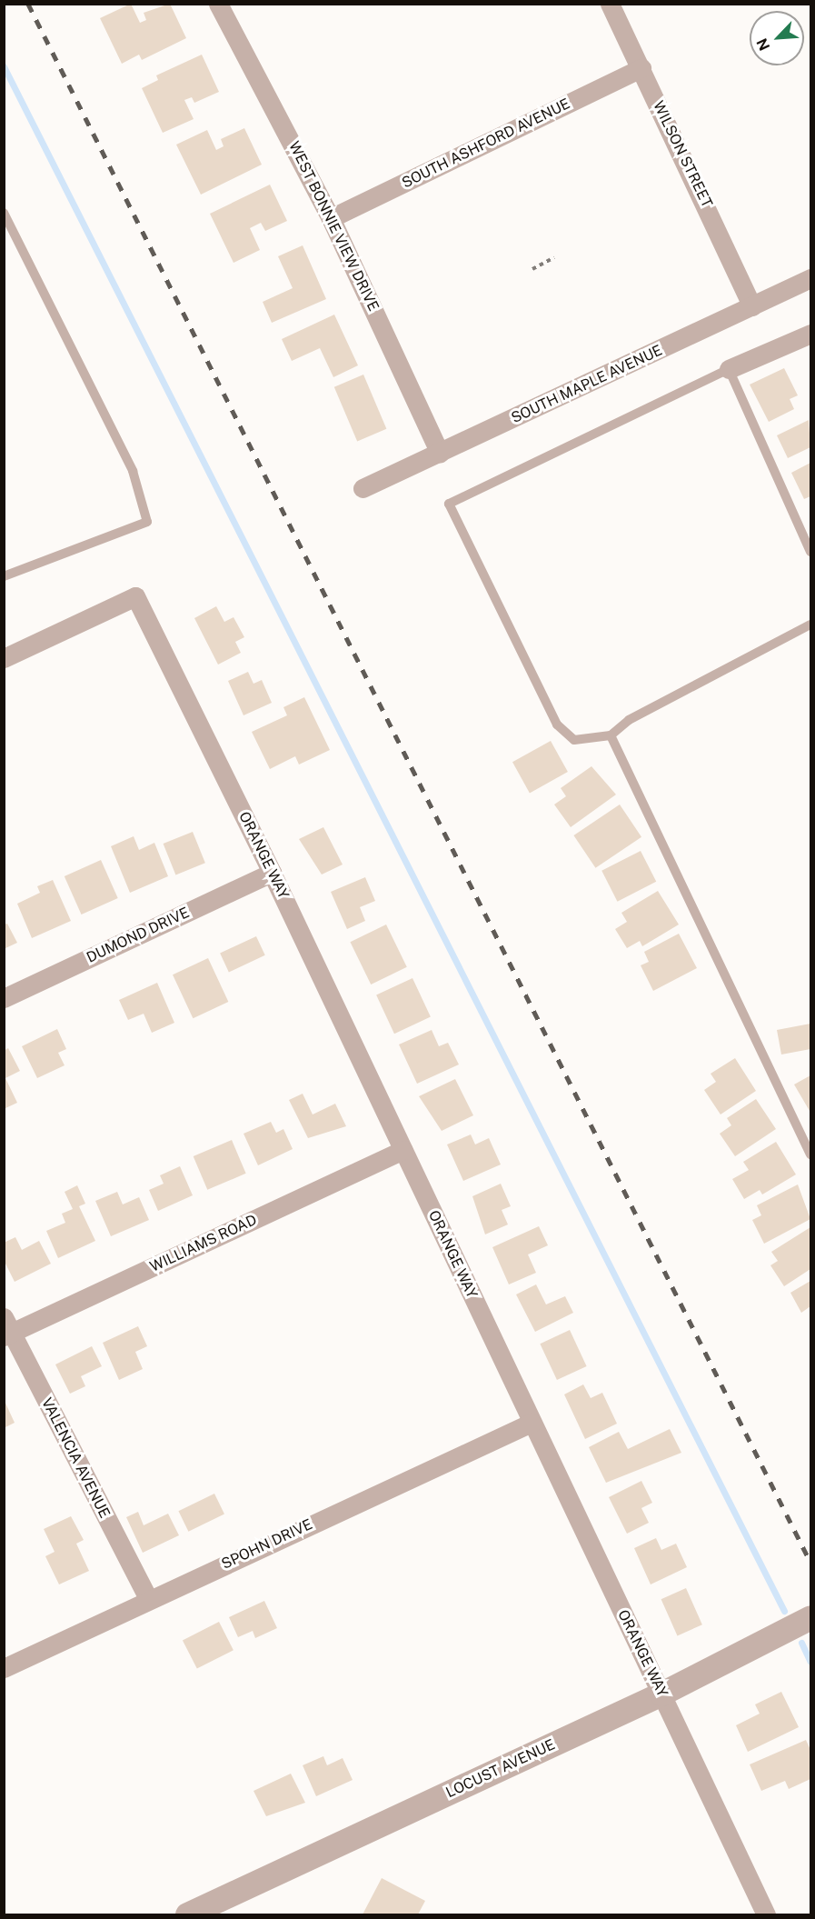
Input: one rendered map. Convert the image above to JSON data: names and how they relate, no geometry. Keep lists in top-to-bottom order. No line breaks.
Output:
{"streets":{"street":["SOUTH ASHFORD AVENUE","WILSON STREET","WEST BONNIE VIEW DRIVE","SOUTH MAPLE AVENUE","ORANGE WAY","DUMOND DRIVE","WILLIAMS ROAD","VALENCIA AVENUE","SPOHN DRIVE","LOCUST AVENUE"]},"crossings":[["SOUTH ASHFORD AVENUE","WILSON STREET"],["SOUTH ASHFORD AVENUE","WEST BONNIE VIEW DRIVE"],["WILSON STREET","SOUTH MAPLE AVENUE"],["WEST BONNIE VIEW DRIVE","SOUTH MAPLE AVENUE"],["ORANGE WAY","DUMOND DRIVE"],["ORANGE WAY","WILLIAMS ROAD"],["ORANGE WAY","SPOHN DRIVE"],["ORANGE WAY","LOCUST AVENUE"],["WILLIAMS ROAD","VALENCIA AVENUE"],["VALENCIA AVENUE","SPOHN DRIVE"]],"north":"bottom left"}
